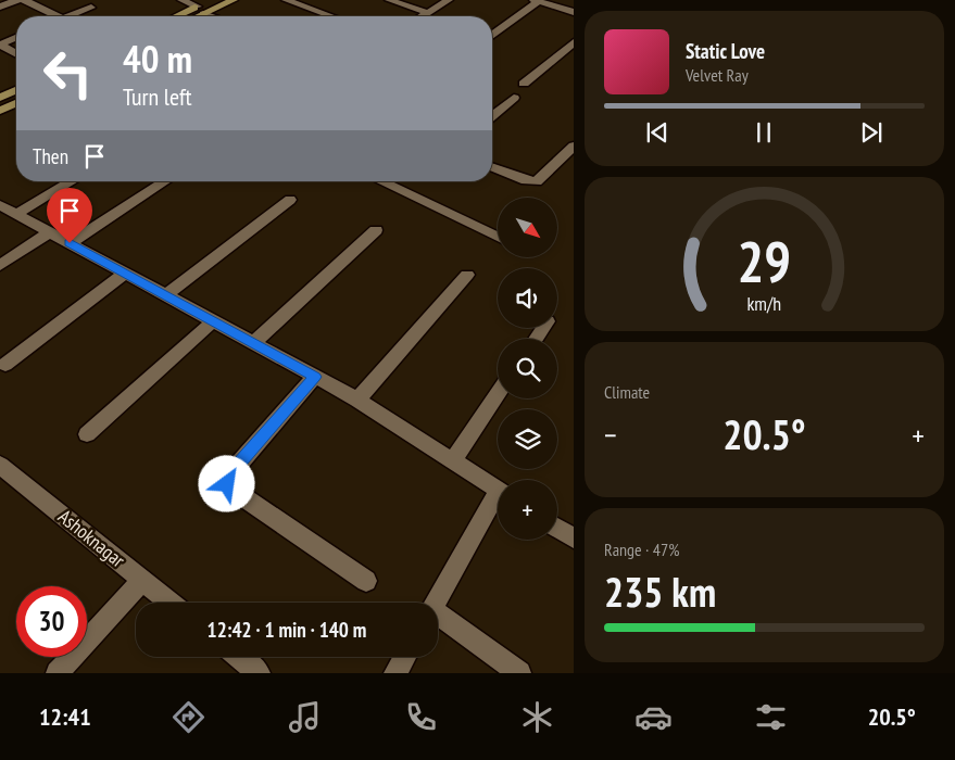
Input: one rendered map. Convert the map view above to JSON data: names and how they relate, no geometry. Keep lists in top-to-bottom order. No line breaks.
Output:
{"streets":{"street":["Ashoknagar"]},"north":"bottom right","page":{"turn":["40 m","Turn left"],"song":["Static Love","Velvet Ray"],"then":"Then","map_buttons":"+","tile":["Climate",["Range · 47%","235 km"]],"heat":["−","20.5°","+"],"limit":"30","trip":"12:42 · 1 min · 140 m","tabs":["12:41","20.5°"],"gauge":["29","km/h"]}}
